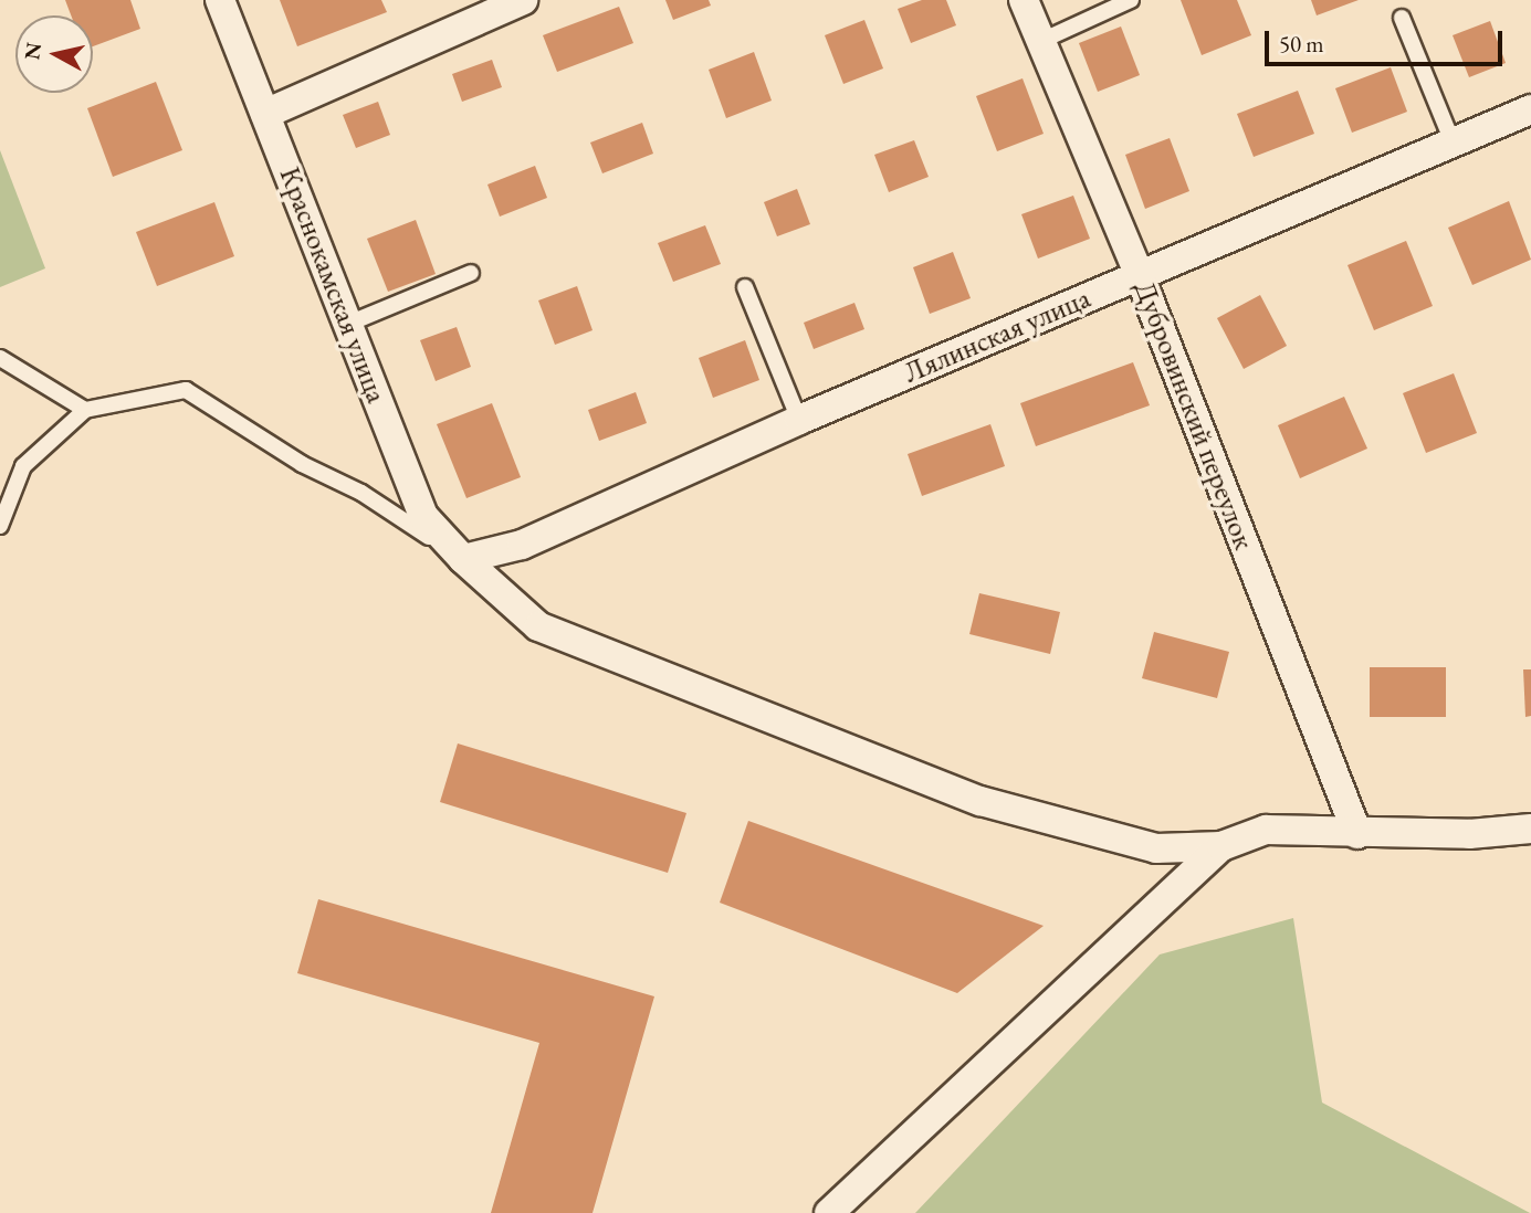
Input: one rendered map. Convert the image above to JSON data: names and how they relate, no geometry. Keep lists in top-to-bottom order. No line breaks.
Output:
{"streets":{"street":["Краснокамская улица","Лялинская улица","Дубровинский переулок"]},"crossings":[["Краснокамская улица","Лялинская улица"],["Лялинская улица","Дубровинский переулок"]],"scale_bar":"50 m","north":"left"}
